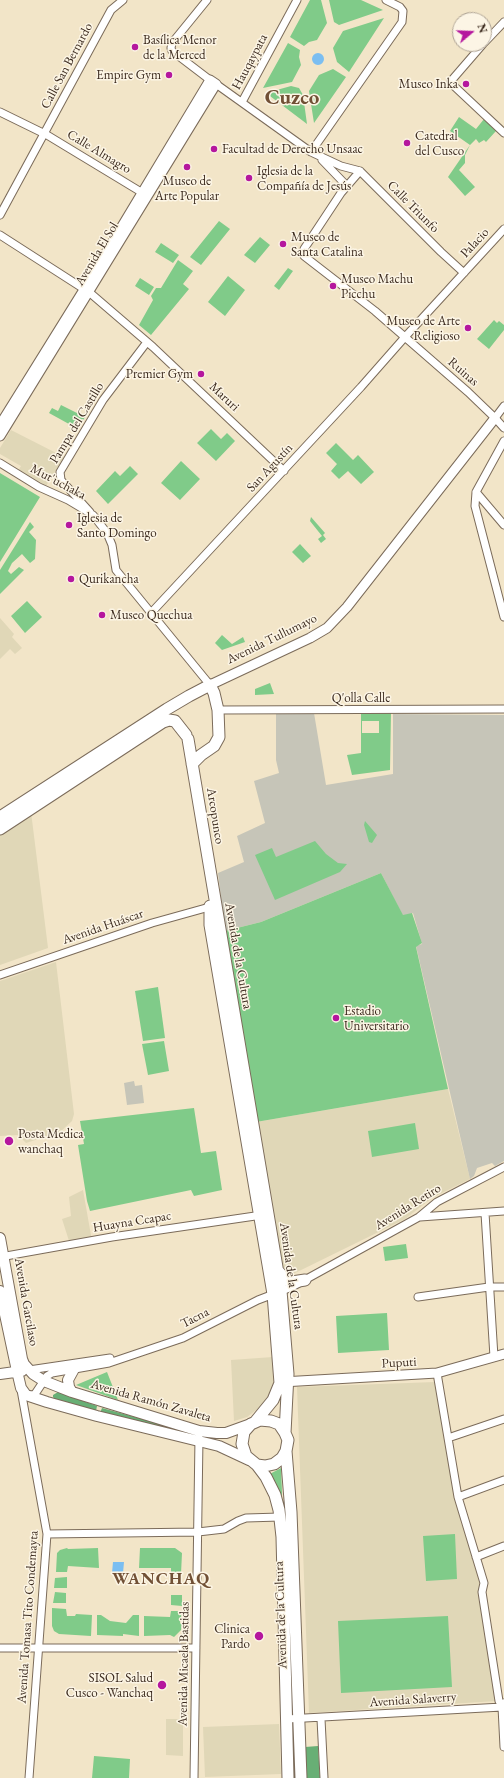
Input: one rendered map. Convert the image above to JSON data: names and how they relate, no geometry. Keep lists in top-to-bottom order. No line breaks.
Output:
{"streets":{"main road":["Avenida Tullumayo","Arcopunco","Avenida de la Cultura","Avenida Garcilaso","Tacna","Avenida Ramón Zavaleta"],"street":["Hauqaypata","Calle San Bernardo","Calle Almagro","Calle Triunfo","Palacio","Avenida El Sol","Ruinas","Maruri","Pampa del Castillo","San Agustín","Mut'uchaka","Q'olla Calle","Avenida Huáscar","Avenida Retiro","Huayna Ccapac","Puputi","Avenida Tomasa Tito Condemayta","Avenida Micaela Bastidas","Avenida Salaverry"]},"crossings":[["Calle San Bernardo","Calle Almagro"],["Calle Almagro","Avenida El Sol"],["Calle Triunfo","Palacio"],["Palacio","Ruinas"],["Palacio","San Agustín"],["Avenida El Sol","Maruri"],["Ruinas","San Agustín"],["Ruinas","Avenida Tullumayo"],["Maruri","Pampa del Castillo"],["Maruri","San Agustín"],["Pampa del Castillo","Mut'uchaka"],["San Agustín","Mut'uchaka"],["Avenida Tullumayo","Arcopunco"],["Arcopunco","Avenida Huáscar"],["Arcopunco","Avenida de la Cultura"],["Avenida Huáscar","Avenida de la Cultura"],["Avenida de la Cultura","Avenida Retiro"],["Avenida de la Cultura","Huayna Ccapac"],["Avenida de la Cultura","Tacna"],["Avenida de la Cultura","Puputi"],["Avenida de la Cultura","Avenida Ramón Zavaleta"],["Avenida de la Cultura","Avenida Salaverry"],["Avenida Retiro","Tacna"],["Huayna Ccapac","Avenida Garcilaso"],["Avenida Garcilaso","Tacna"],["Avenida Garcilaso","Avenida Ramón Zavaleta"],["Avenida Garcilaso","Avenida Tomasa Tito Condemayta"],["Tacna","Avenida Ramón Zavaleta"],["Avenida Ramón Zavaleta","Avenida Micaela Bastidas"]],"districts":["Cuzco","WANCHAQ"],"places":["Basílica Menor de la Merced","Empire Gym","Museo Inka","Catedral del Cusco","Facultad de Derecho Unsaac","Museo de Arte Popular","Iglesia de la Compañía de Jesús","Museo de Santa Catalina","Museo Machu Picchu","Museo de Arte Religioso","Premier Gym","Iglesia de Santo Domingo","Qurikancha","Museo Quechua","Estadio Universitario","Posta Medica wanchaq","Clinica Pardo","SISOL Salud Cusco - Wanchaq"],"north":"right"}
